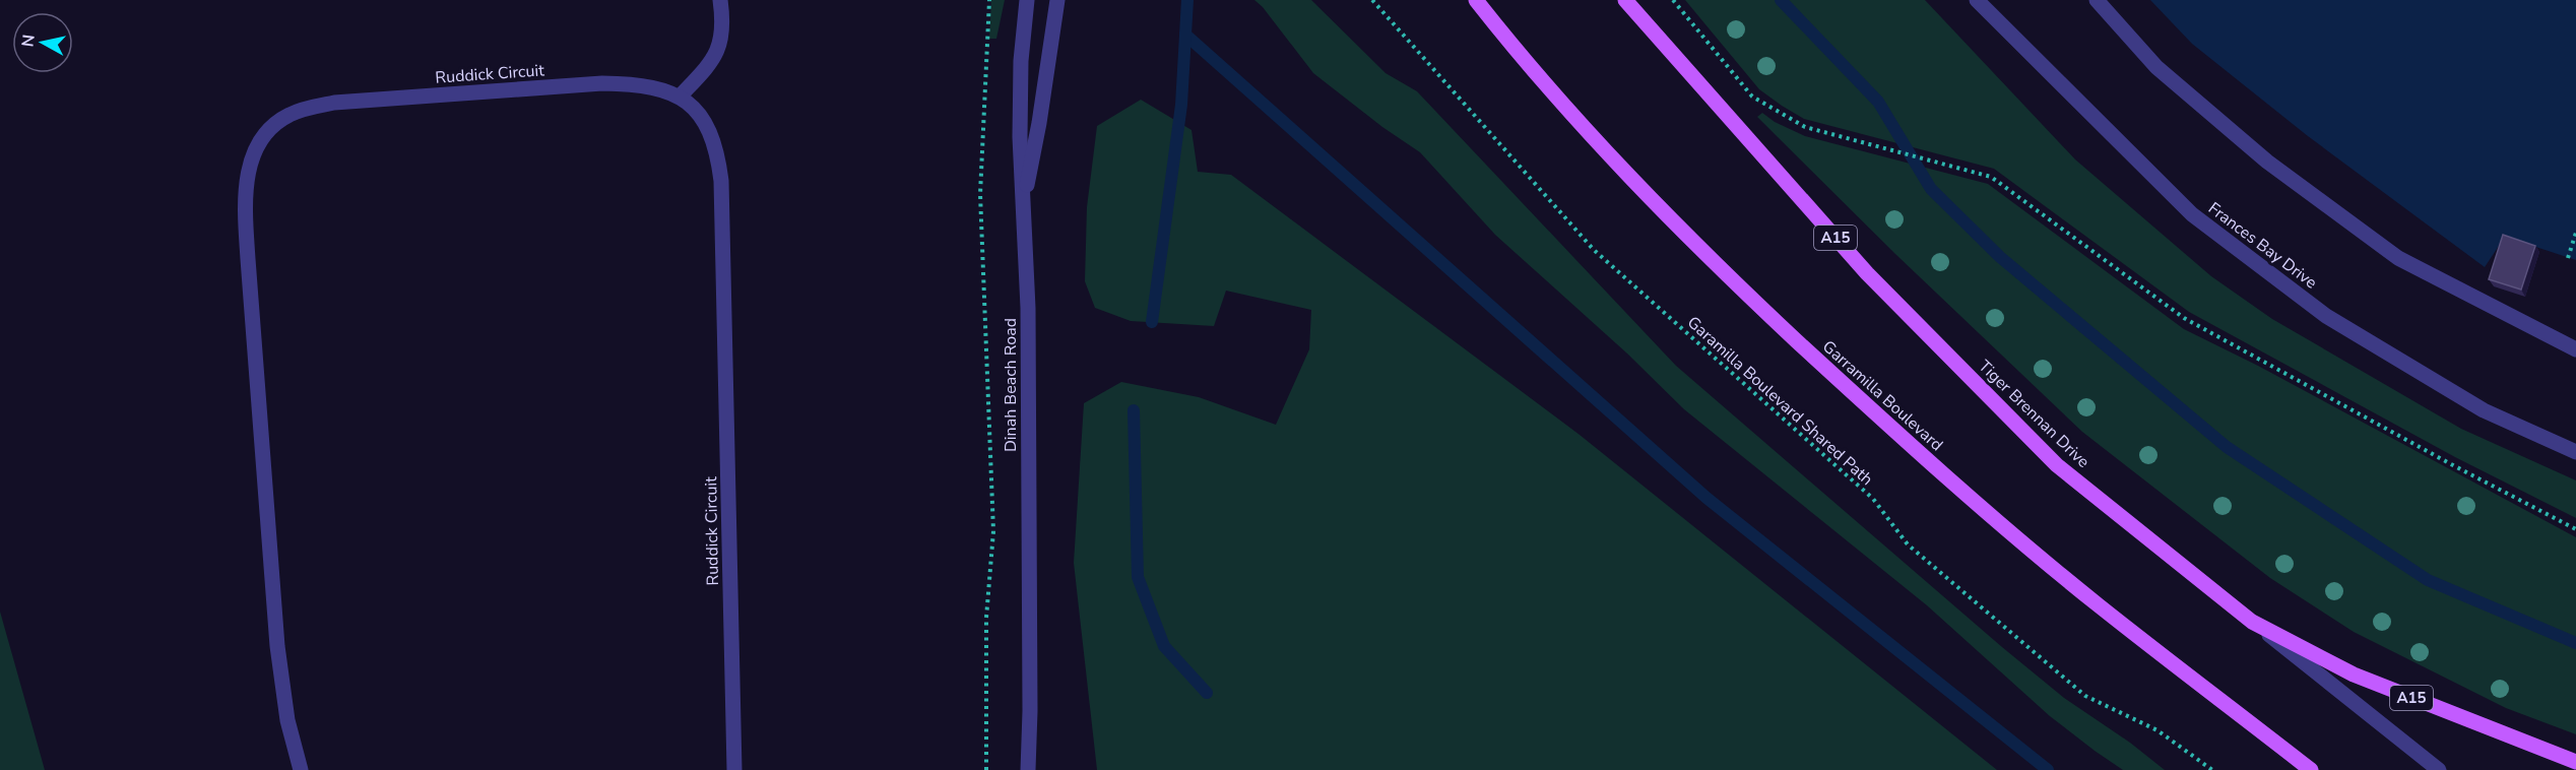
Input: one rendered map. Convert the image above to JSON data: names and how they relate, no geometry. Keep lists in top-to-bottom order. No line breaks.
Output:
{"streets":{"main road":["A15","Garramilla Boulevard","Tiger Brennan Drive"],"street":["Ruddick Circuit","Frances Bay Drive","Dinah Beach Road"],"path":["Garamilla Boulevard Shared Path"]},"north":"left"}
